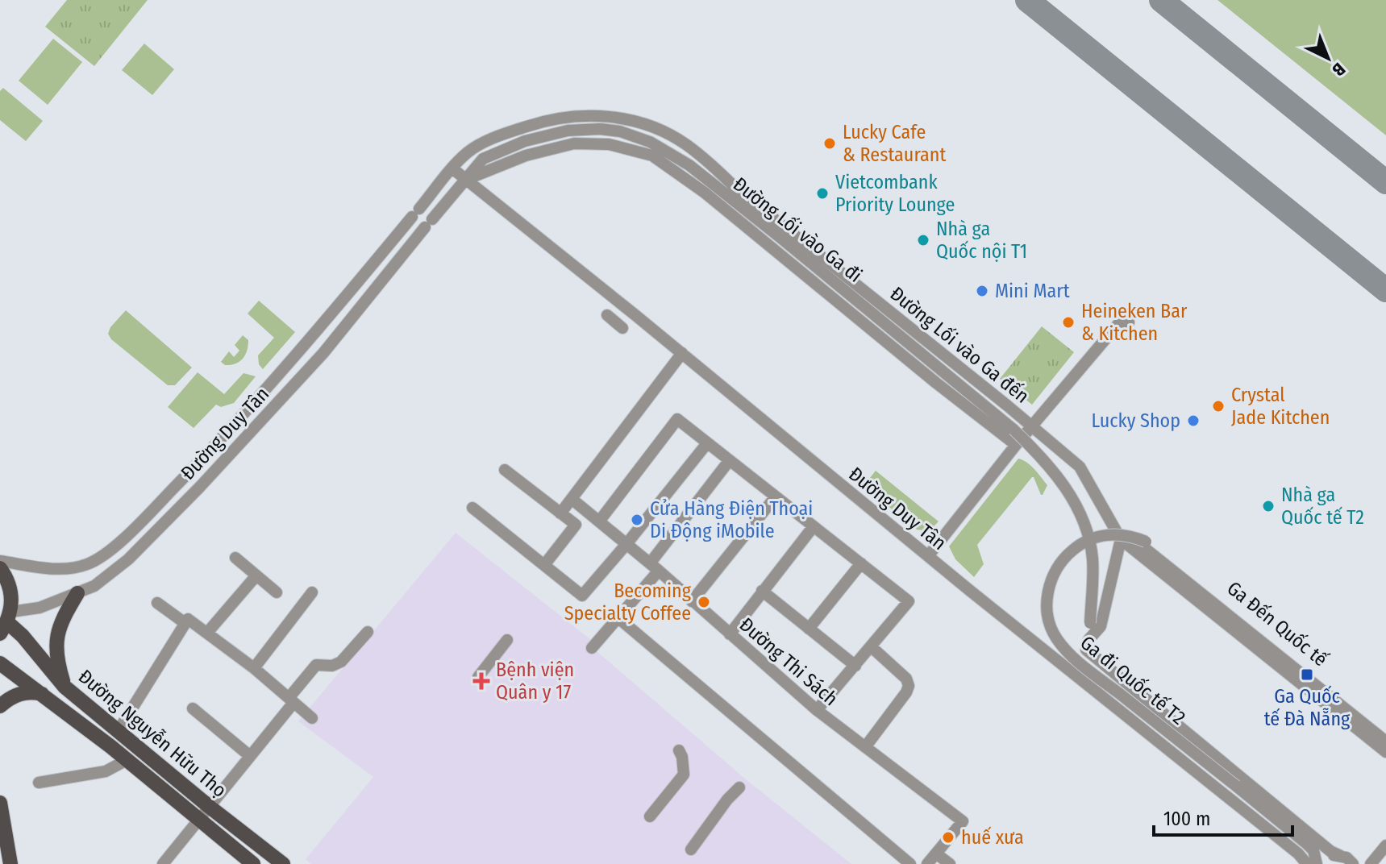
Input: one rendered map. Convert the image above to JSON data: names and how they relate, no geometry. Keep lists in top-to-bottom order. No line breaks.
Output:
{"streets":{"main road":["Đường Nguyễn Hữu Thọ"],"street":["Đường Lối vào Ga đi","Đường Lối vào Ga đến","Đường Duy Tân","Ga Đến Quốc tế","Đường Thi Sách","Ga đi Quốc tế T2"]},"crossings":[["Đường Lối vào Ga đi","Đường Duy Tân"],["Đường Lối vào Ga đến","Đường Duy Tân"],["Đường Duy Tân","Đường Nguyễn Hữu Thọ"],["Ga Đến Quốc tế","Ga đi Quốc tế T2"]],"places":{"other":["Lucky Cafe & Restaurant","Vietcombank Priority Lounge","Nhà ga Quốc nội T1","Mini Mart","Heineken Bar & Kitchen","Crystal Jade Kitchen","Lucky Shop","Nhà ga Quốc tế T2","Cửa Hàng Điện Thoại Di Động iMobile","Becoming Specialty Coffee","huế xưa"],"transit":["Ga Quốc tế Đà Nẵng"],"health":["Bệnh viện Quân y 17"]},"scale_bar":"100 m","north":"bottom right"}
